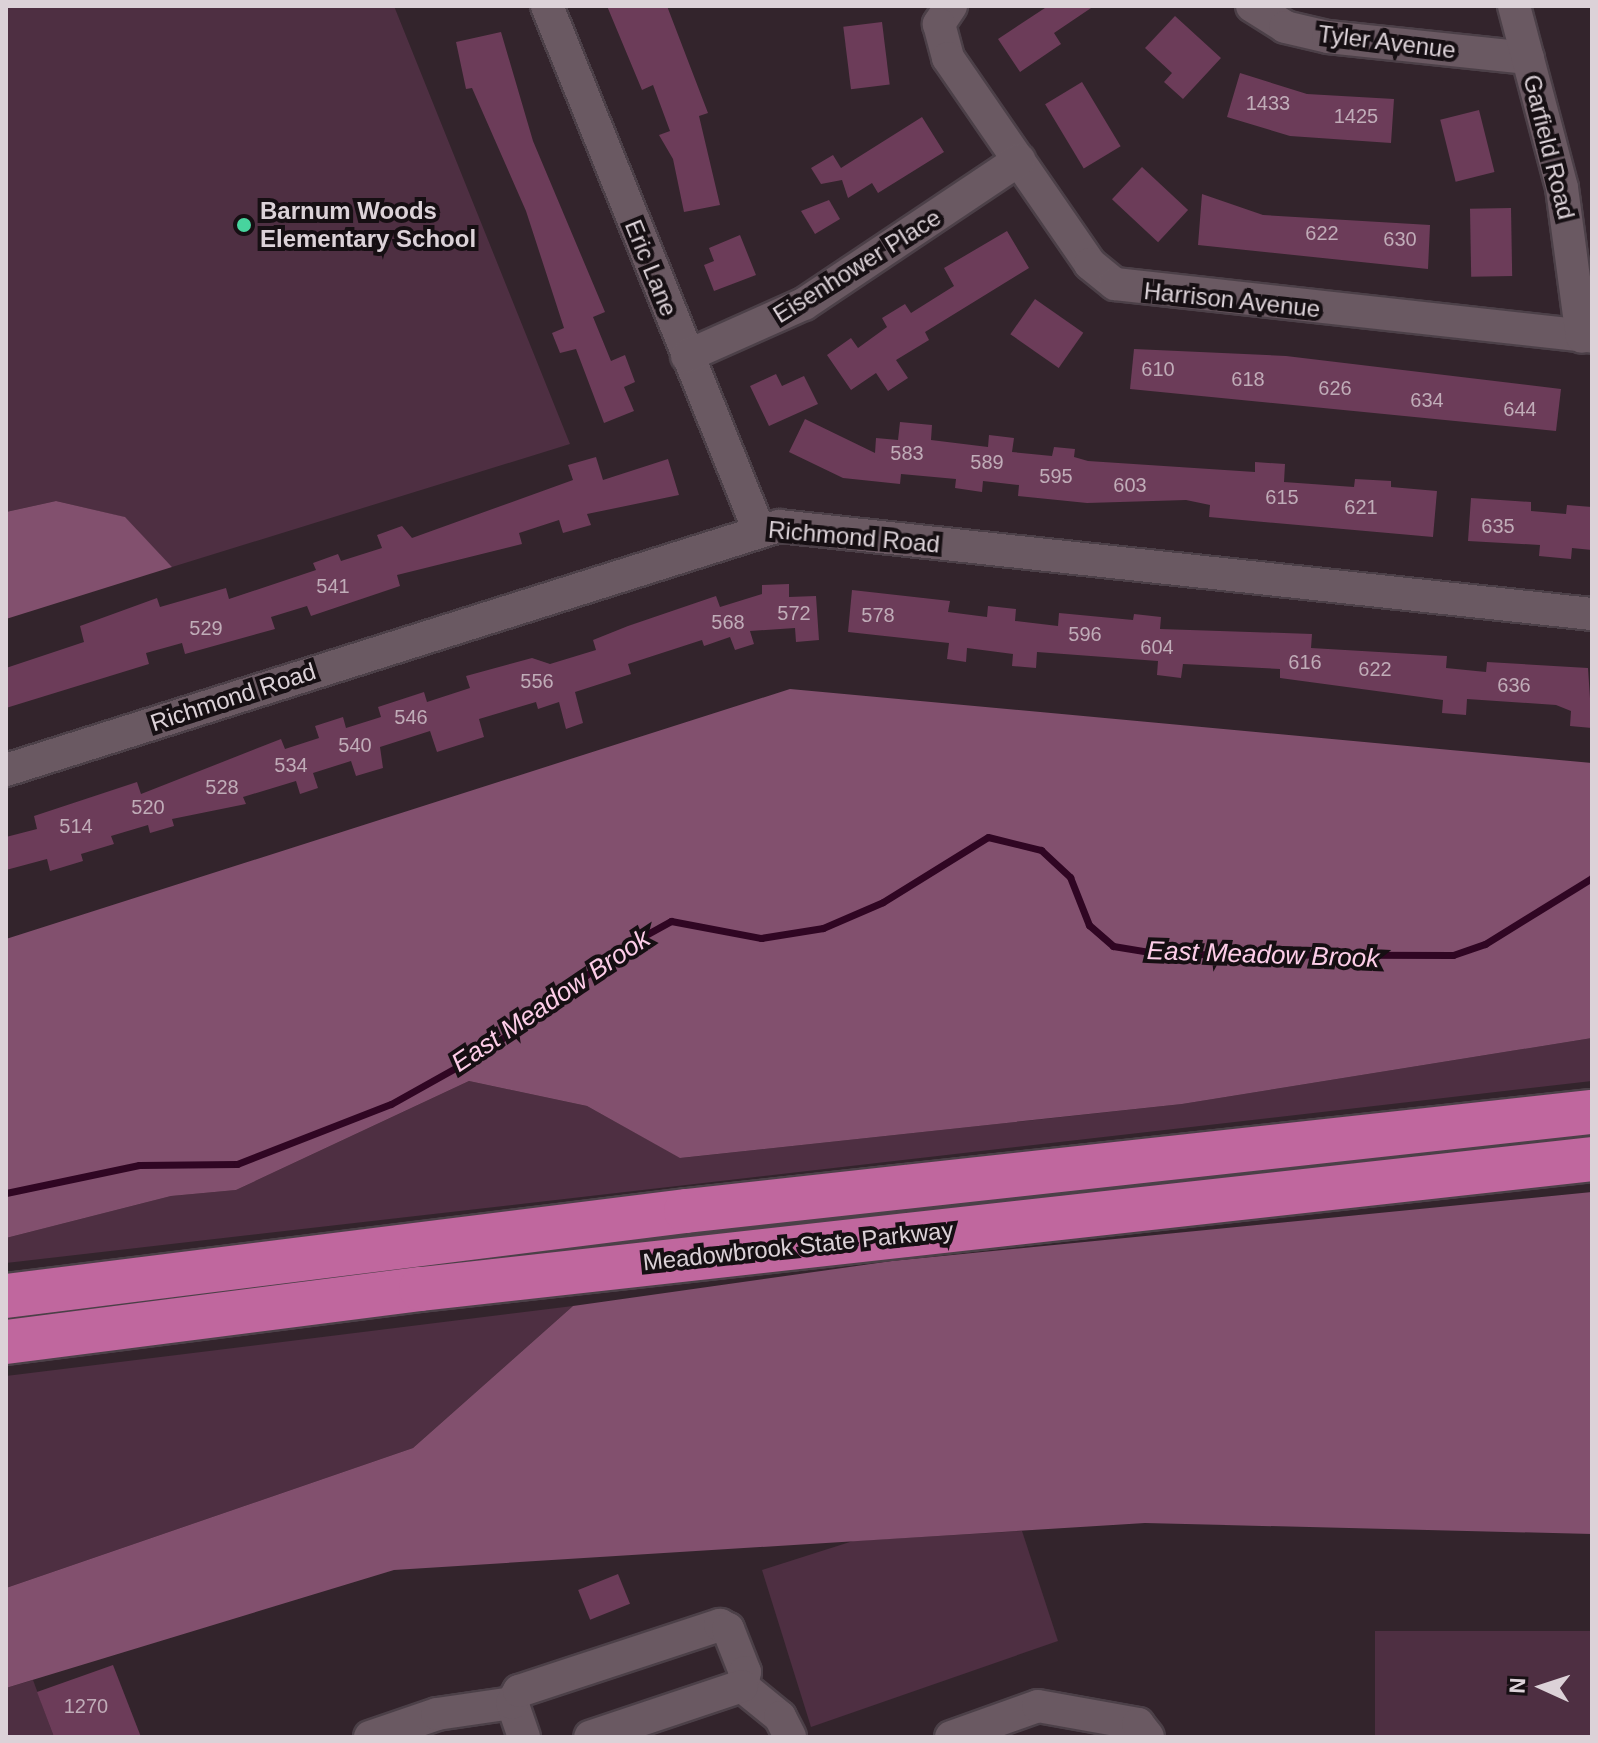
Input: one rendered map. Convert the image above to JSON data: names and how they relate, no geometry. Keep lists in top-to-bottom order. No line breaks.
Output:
{"streets":{"highway":["Meadowbrook State Parkway"],"street":["Tyler Avenue","Garfield Road","Eisenhower Place","Eric Lane","Harrison Avenue","Richmond Road"]},"crossings":[["Tyler Avenue","Garfield Road"],["Garfield Road","Harrison Avenue"],["Eisenhower Place","Eric Lane"],["Eisenhower Place","Harrison Avenue"],["Eric Lane","Richmond Road"]],"water":["East Meadow Brook"],"places":["Barnum Woods Elementary School"],"house_numbers":["1433","1425","622","630","610","618","626","634","644","583","589","595","603","615","621","635","541","572","578","568","529","596","604","616","622","556","636","546","540","534","528","520","514","1270"],"north":"left"}
